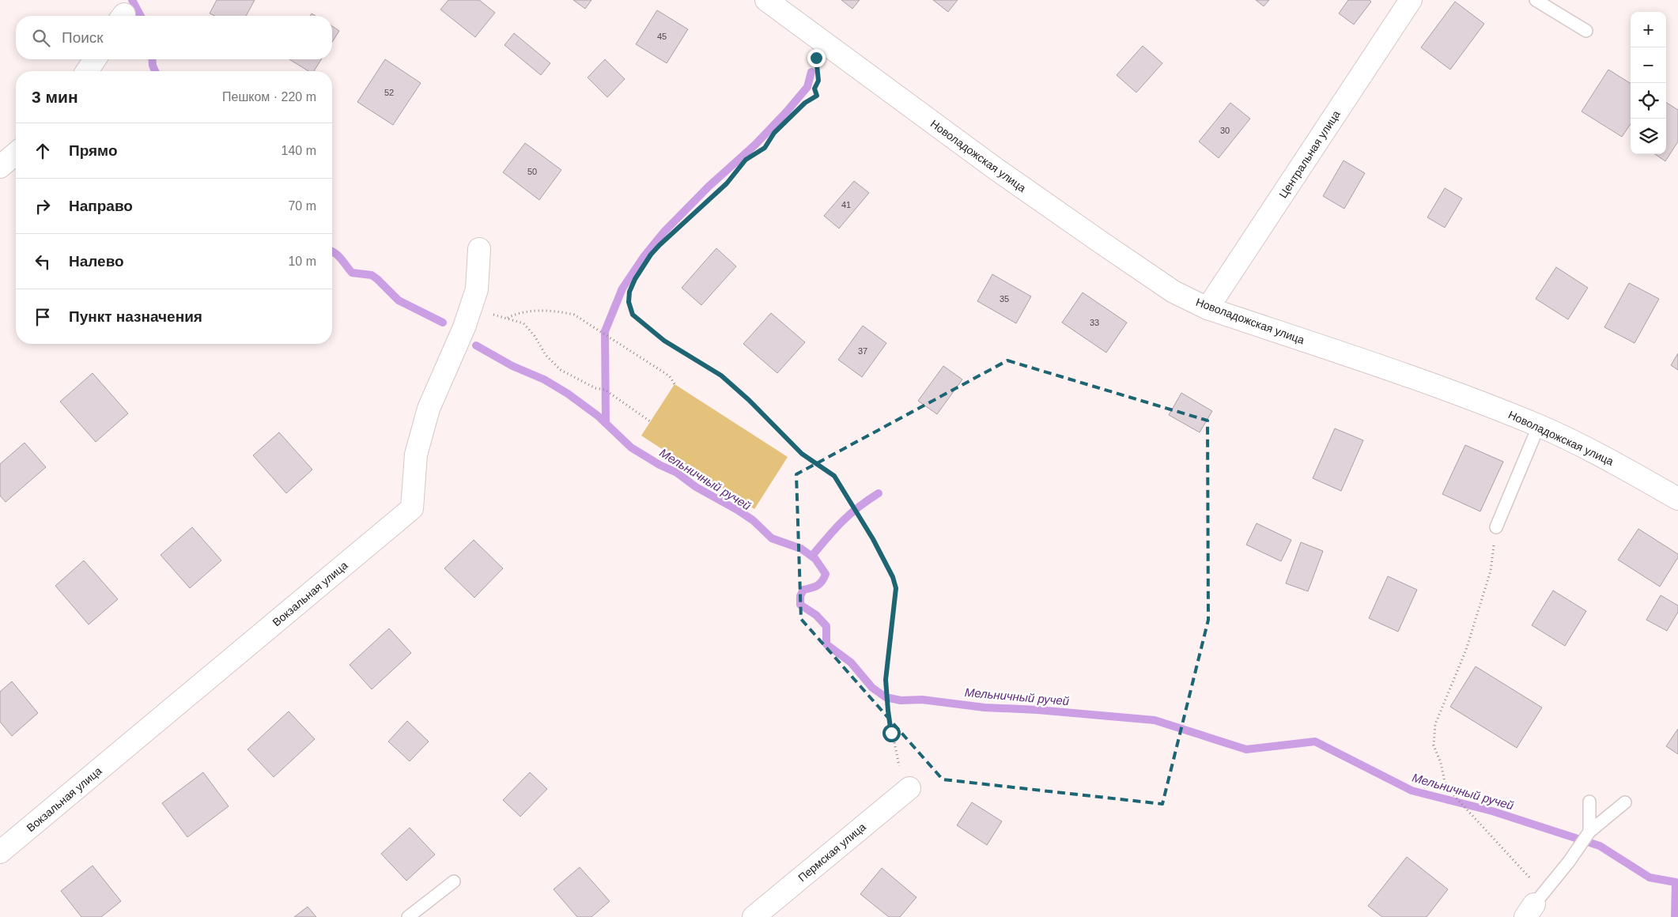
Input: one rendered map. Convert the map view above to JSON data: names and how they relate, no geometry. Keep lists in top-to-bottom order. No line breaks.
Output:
{"streets":{"street":["Центральная улица","Новоладожская улица","Вокзальная улица","Пермская улица"]},"crossings":[["Центральная улица","Новоладожская улица"]],"water":["Мельничный ручей"],"house_numbers":["45","52","30","50","41","35","33","37"],"page":{"map_buttons":["+","−"],"search":"Поиск","heading":["3 мин","Пешком · 220 m"],"list":[["Прямо","140 m"],["Направо","70 m"],["Налево","10 m"],"Пункт назначения"]}}
